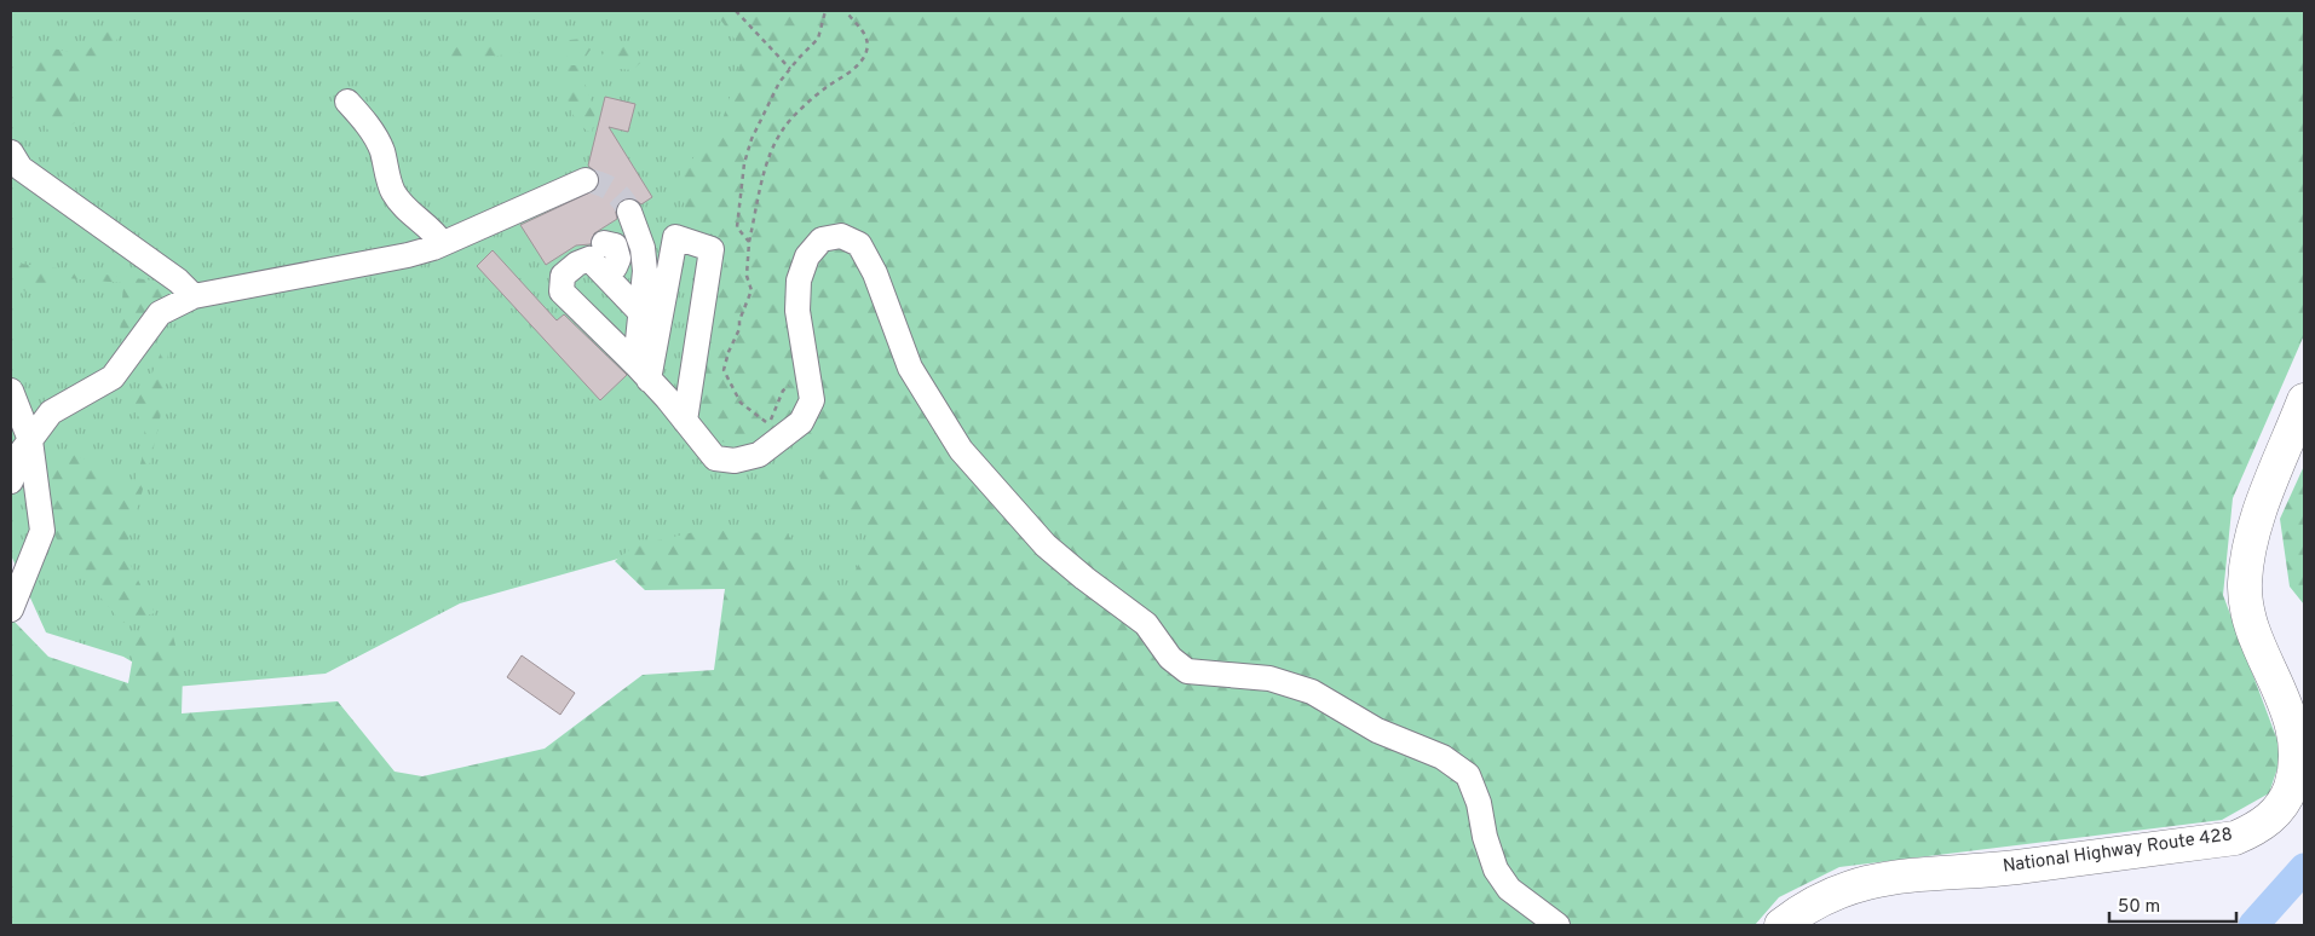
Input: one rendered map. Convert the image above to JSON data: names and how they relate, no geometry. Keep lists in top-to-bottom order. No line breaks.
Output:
{"streets":{"highway":["National Highway Route 428"]},"scale_bar":"50 m"}
